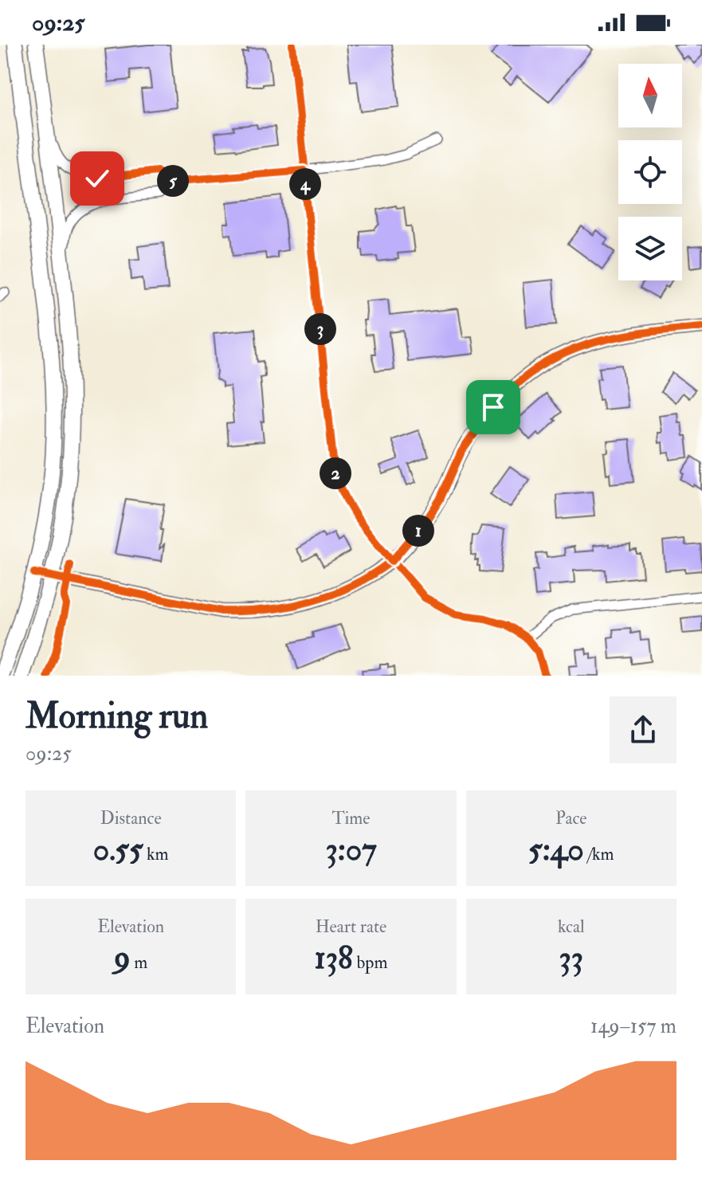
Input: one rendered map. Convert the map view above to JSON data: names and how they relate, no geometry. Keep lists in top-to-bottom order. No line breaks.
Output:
{"north":"top","page":{"status":"09:25","pins":["5","4","3","2","1"],"heading":["Morning run","09:25"],"stats":[["Distance","0.55 km"],["Time","3:07"],["Pace","5:40 /km"],["Elevation","9 m"],["Heart rate","138 bpm"],["kcal","33"]],"chart":["Elevation","149–157 m"]}}
